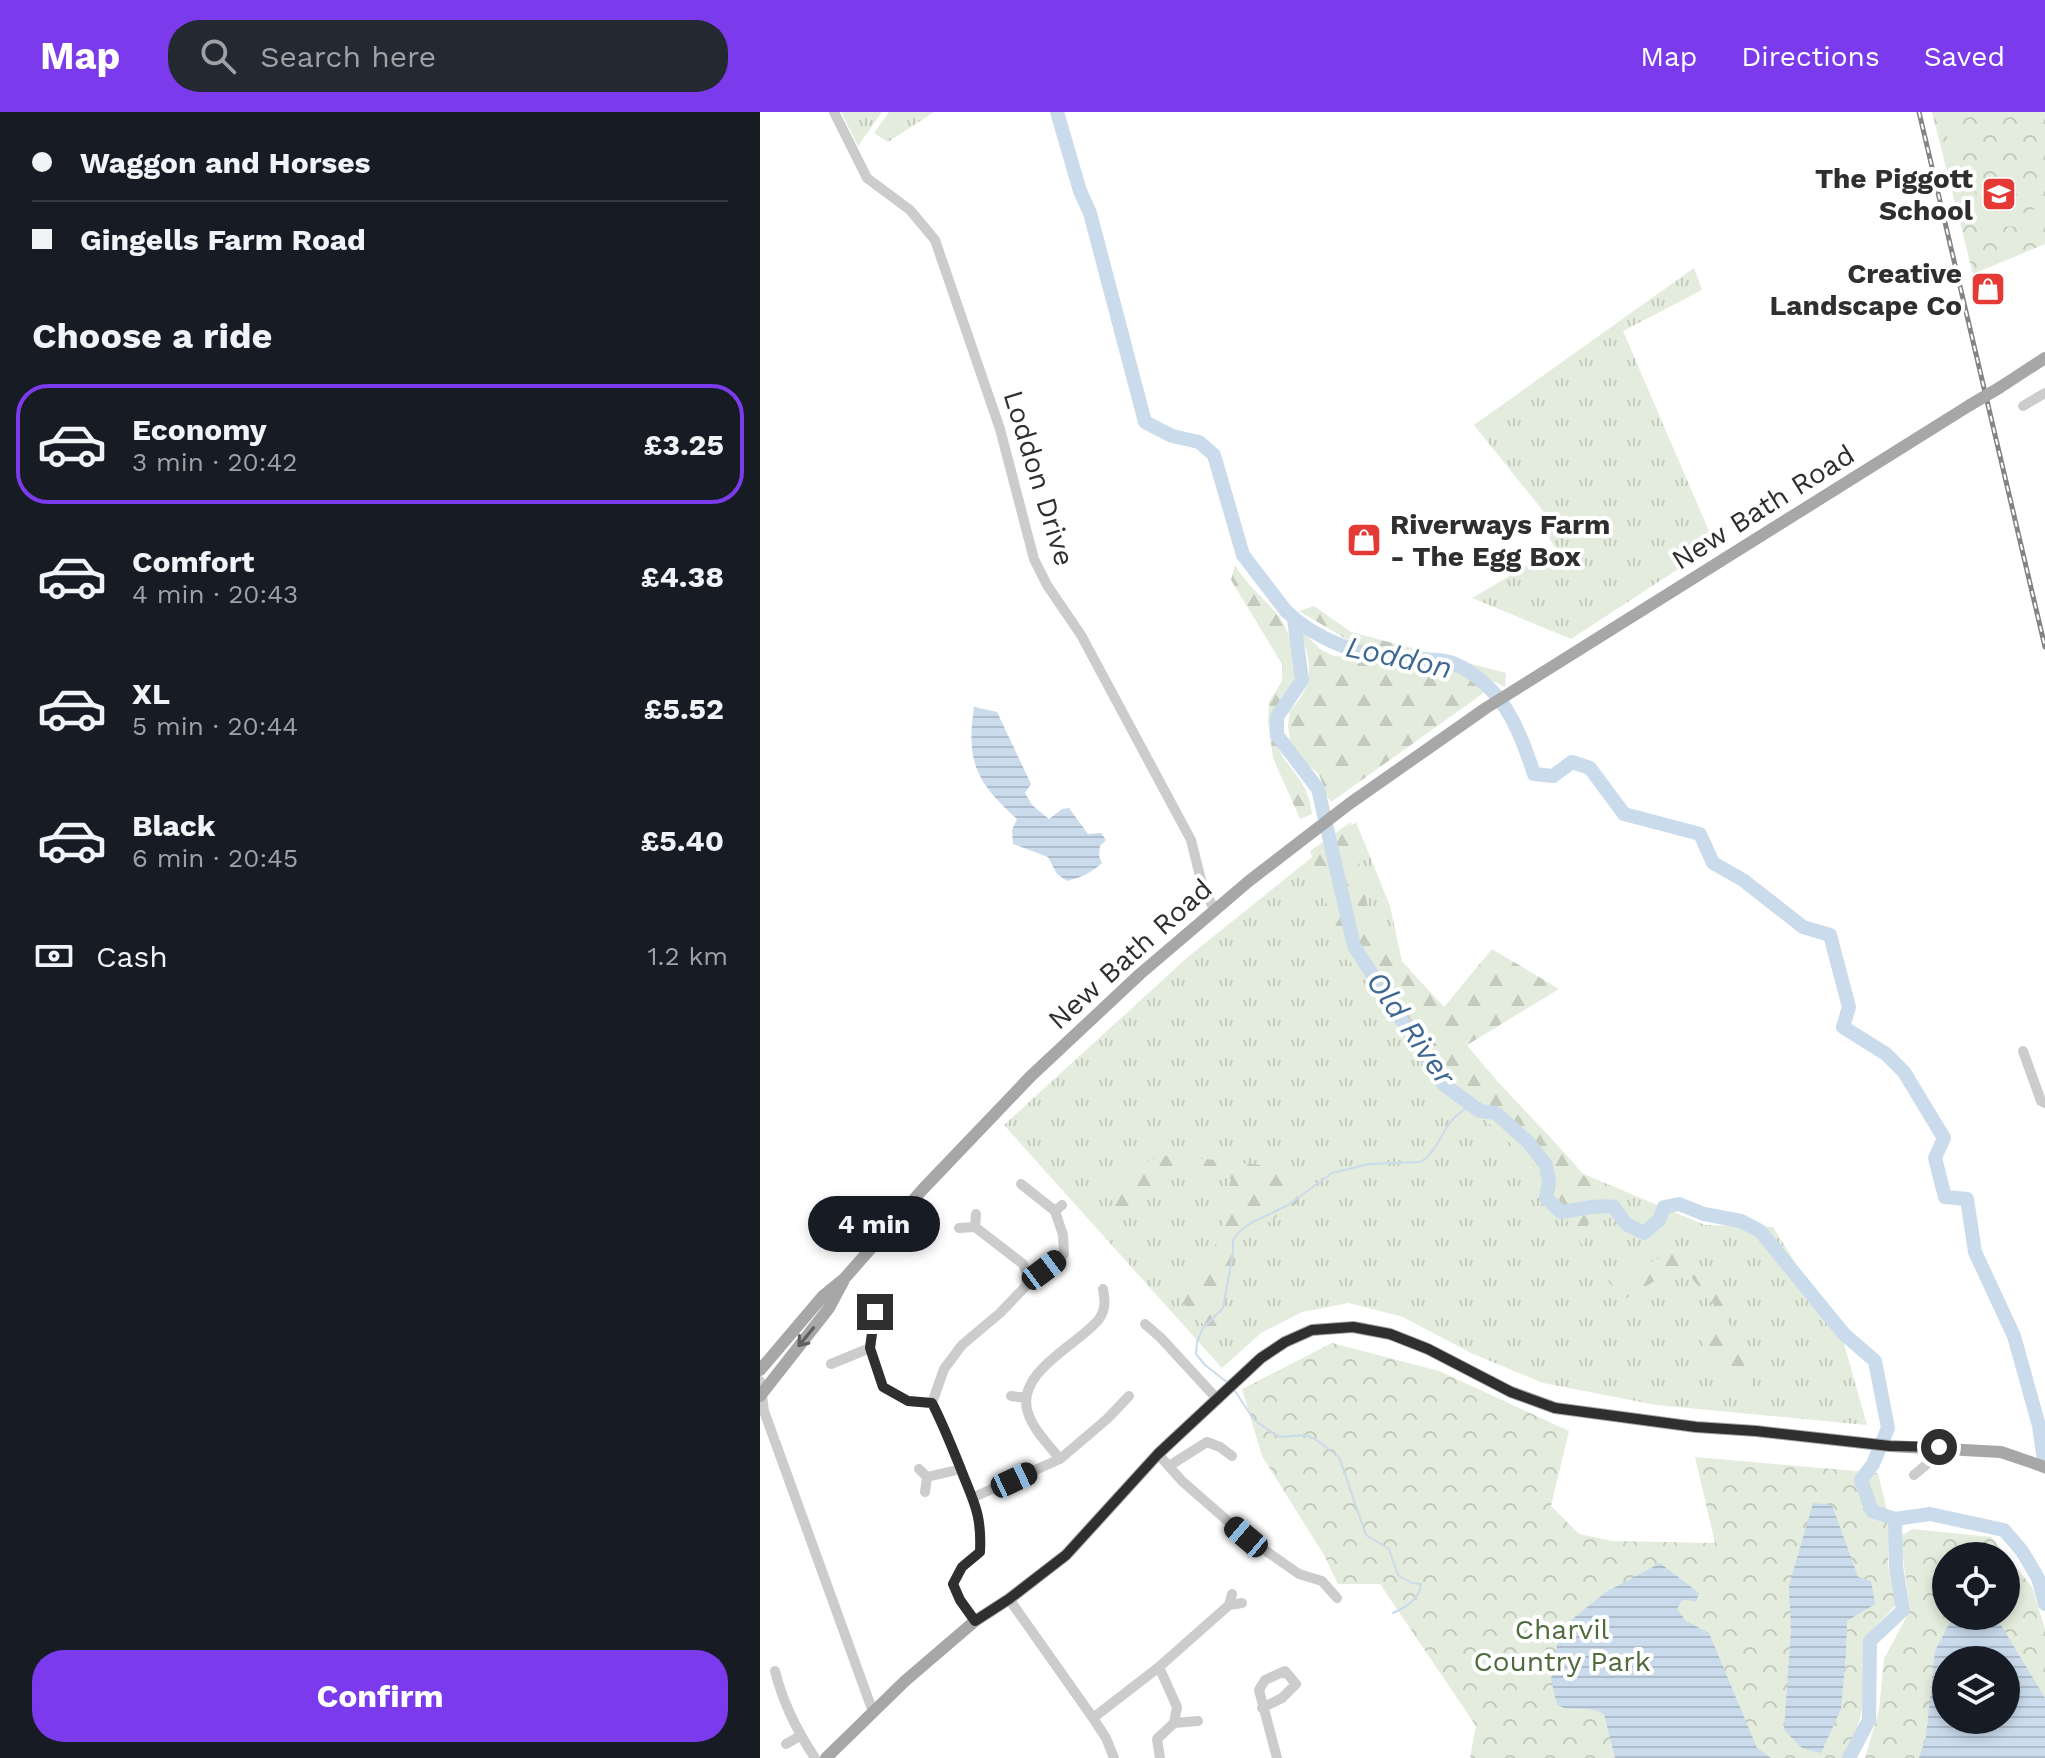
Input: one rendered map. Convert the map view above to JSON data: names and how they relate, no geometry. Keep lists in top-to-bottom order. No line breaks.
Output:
{"streets":{"main road":["New Bath Road"],"street":["Loddon Drive"]},"crossings":[["Loddon Drive","New Bath Road"]],"water":["Loddon","Old River"],"parks":["Charvil Country Park"],"places":{"school or university":["The Piggott School"],"shop":["Creative Landscape Co","Riverways Farm - The Egg Box"]},"page":{"header":"Map","search":"Search here","nav":["Map","Directions","Saved"],"banner":["Waggon and Horses","Gingells Farm Road"],"heading":"Choose a ride","list":[{"name":"Economy","note":"3 min · 20:42","value":"£3.25"},{"name":"Comfort","note":"4 min · 20:43","value":"£4.38"},{"name":"XL","note":"5 min · 20:44","value":"£5.52"},{"name":"Black","note":"6 min · 20:45","value":"£5.40"}],"pay":["Cash","1.2 km"],"bubble":"4 min","buttons":"Confirm"}}
